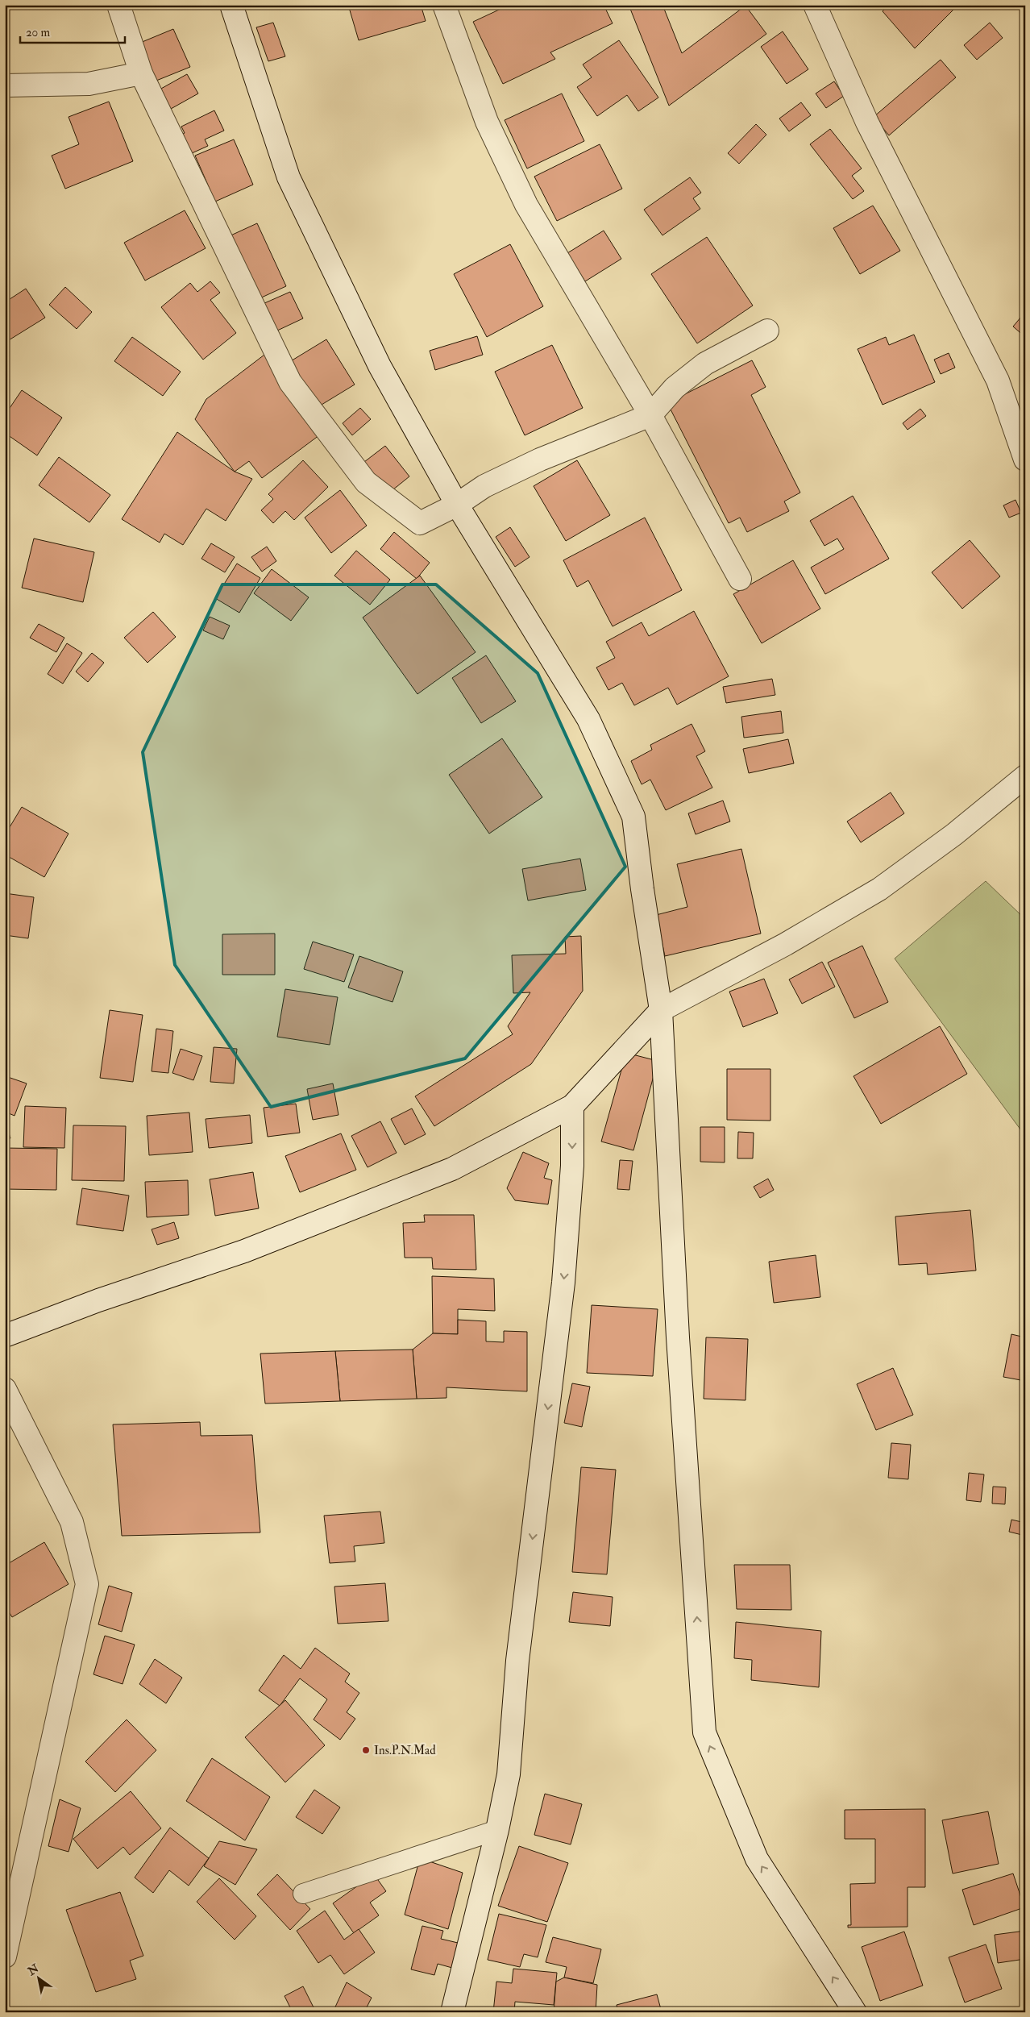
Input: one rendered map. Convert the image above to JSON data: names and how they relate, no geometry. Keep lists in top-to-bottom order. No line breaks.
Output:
{"places":["Ins.P.N.Mad"],"scale_bar":"20 m","north":"top left"}
